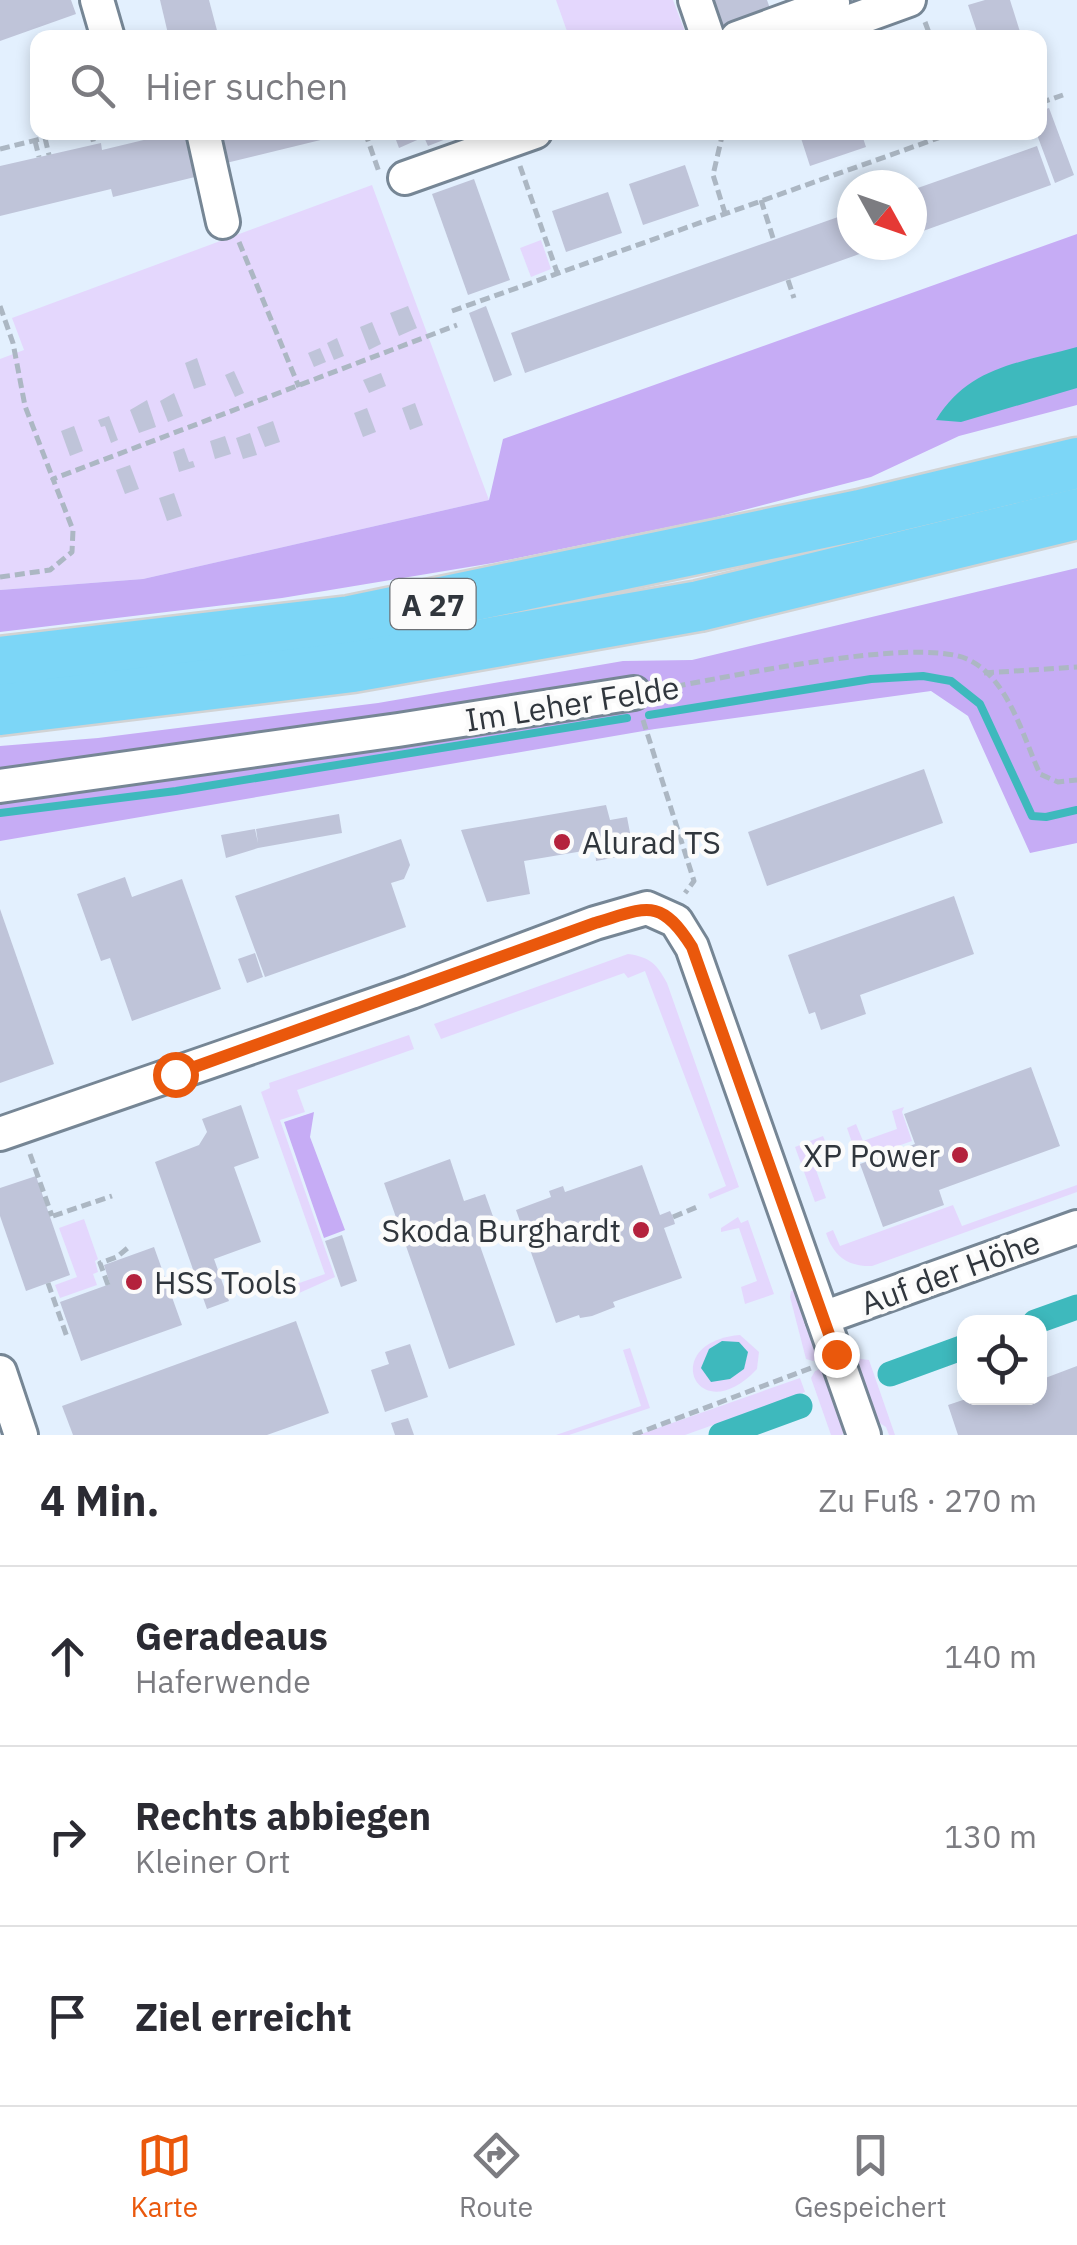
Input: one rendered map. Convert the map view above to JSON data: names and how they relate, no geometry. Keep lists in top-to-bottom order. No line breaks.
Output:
{"streets":{"highway":["A 27"],"street":["Im Leher Felde","Auf der Höhe"]},"places":["Alurad TS","XP Power","Skoda Burghardt","HSS Tools"],"north":"bottom right","page":{"search":"Hier suchen","heading":["4 Min.","Zu Fuß · 270 m"],"list":[["Geradeaus","Haferwende","140 m"],["Rechts abbiegen","Kleiner Ort","130 m"],"Ziel erreicht"],"nav":["Karte","Route","Gespeichert"]}}
